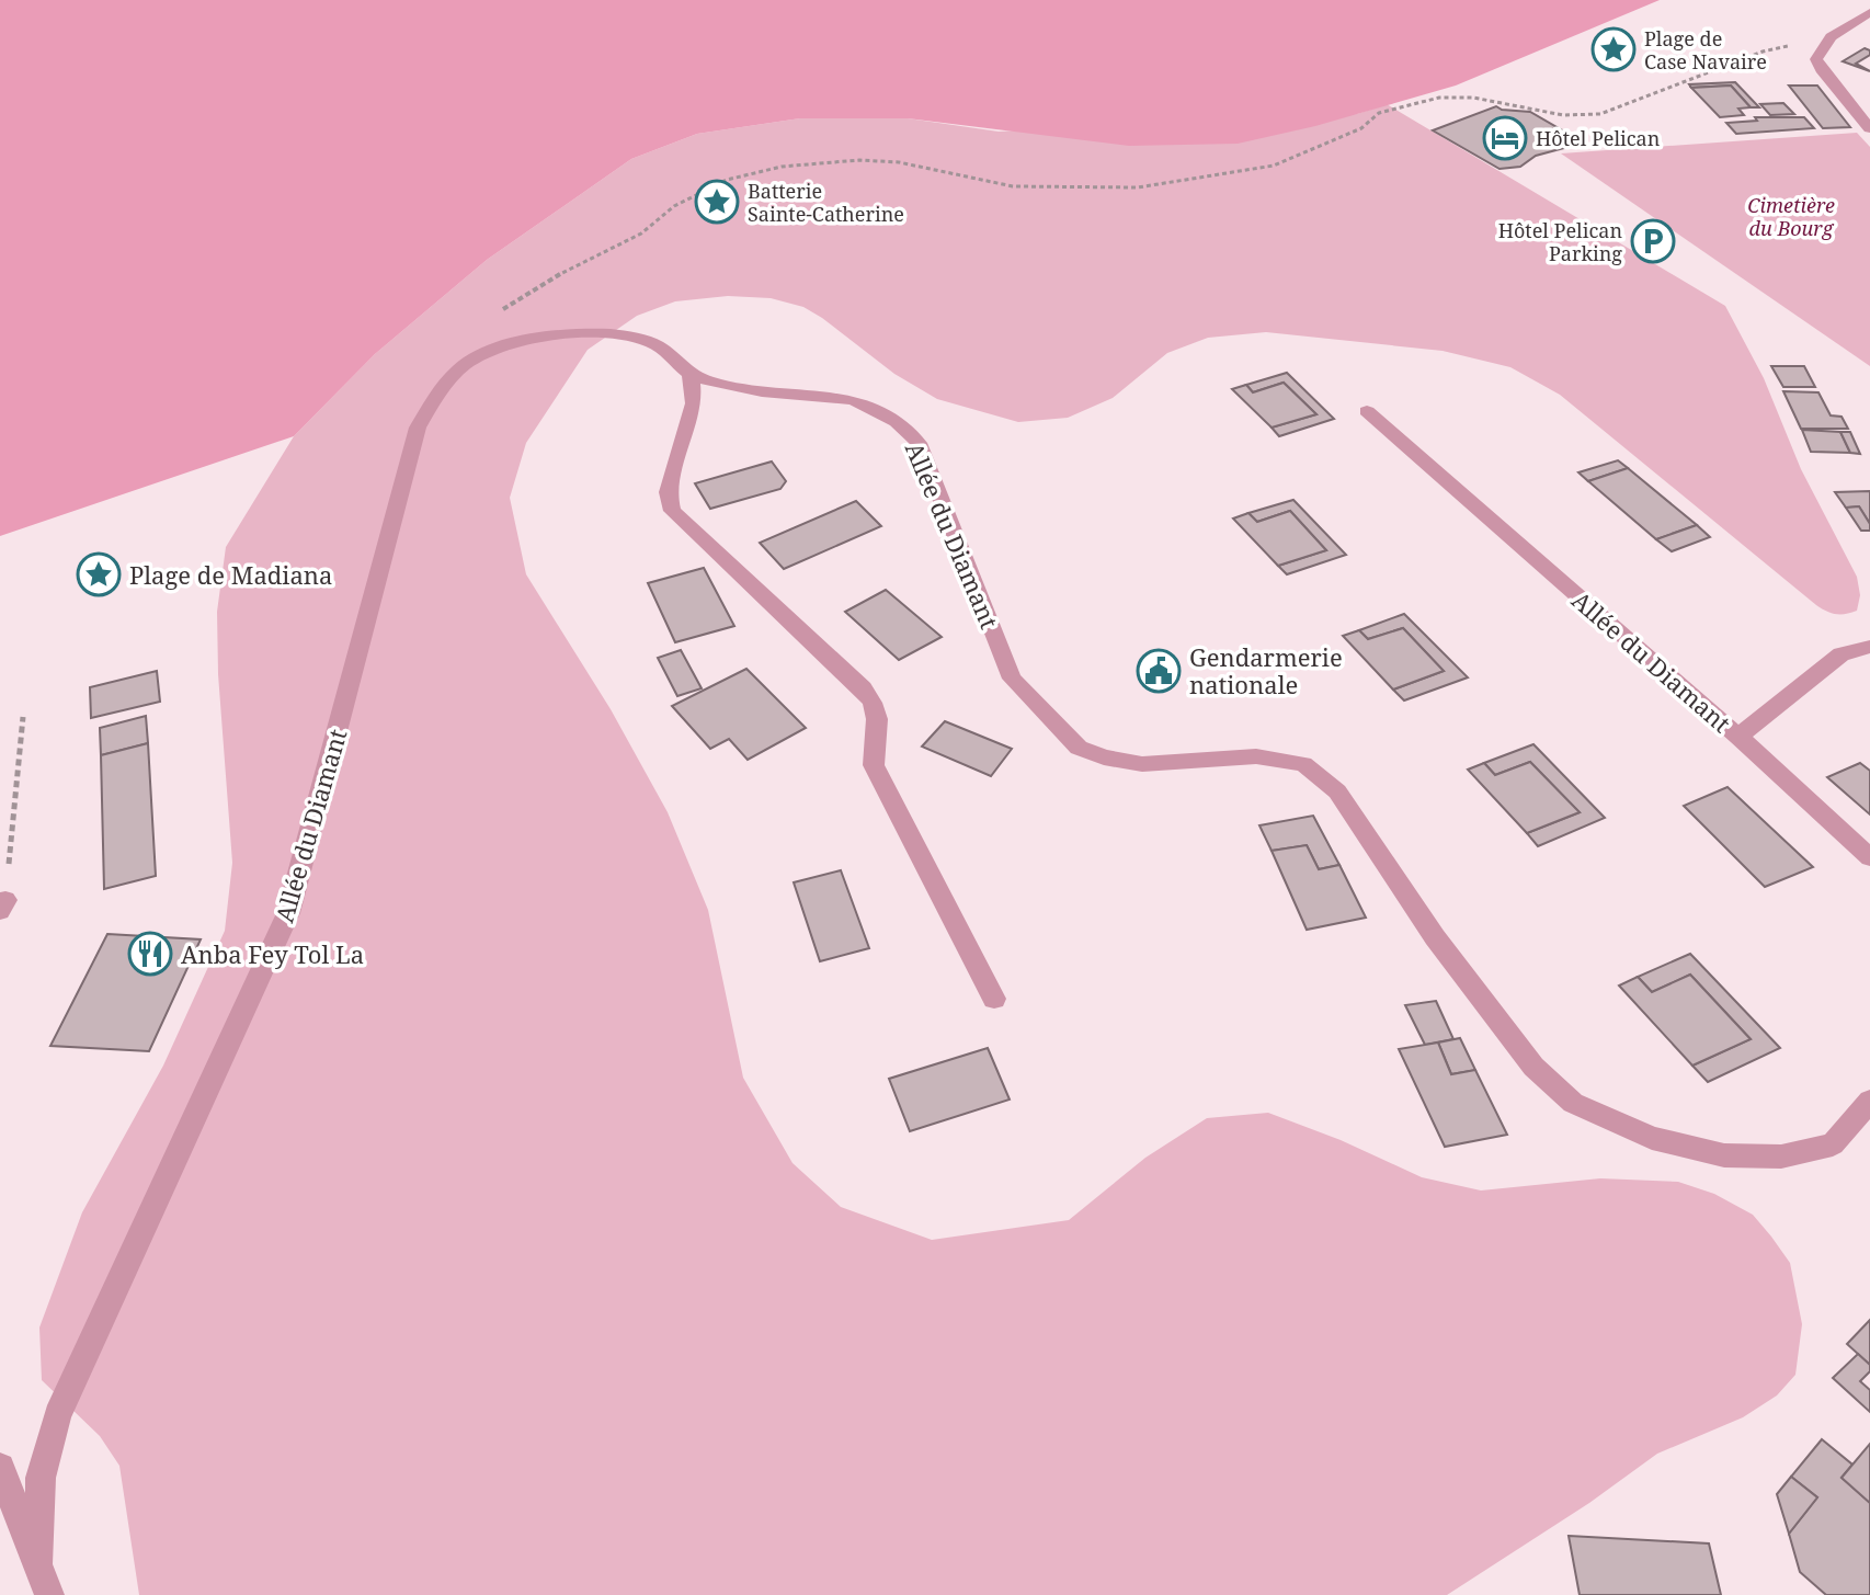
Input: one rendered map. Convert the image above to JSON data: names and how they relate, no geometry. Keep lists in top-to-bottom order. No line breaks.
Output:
{"streets":{"street":["Allée du Diamant"]},"parks":["Cimetière du Bourg"],"places":{"place":["Plage de Case Navaire","Batterie Sainte-Catherine","Plage de Madiana"],"hotel":["Hôtel Pelican"],"parking":["Hôtel Pelican Parking"],"public building":["Gendarmerie nationale"],"restaurant":["Anba Fey Tol La"]}}
